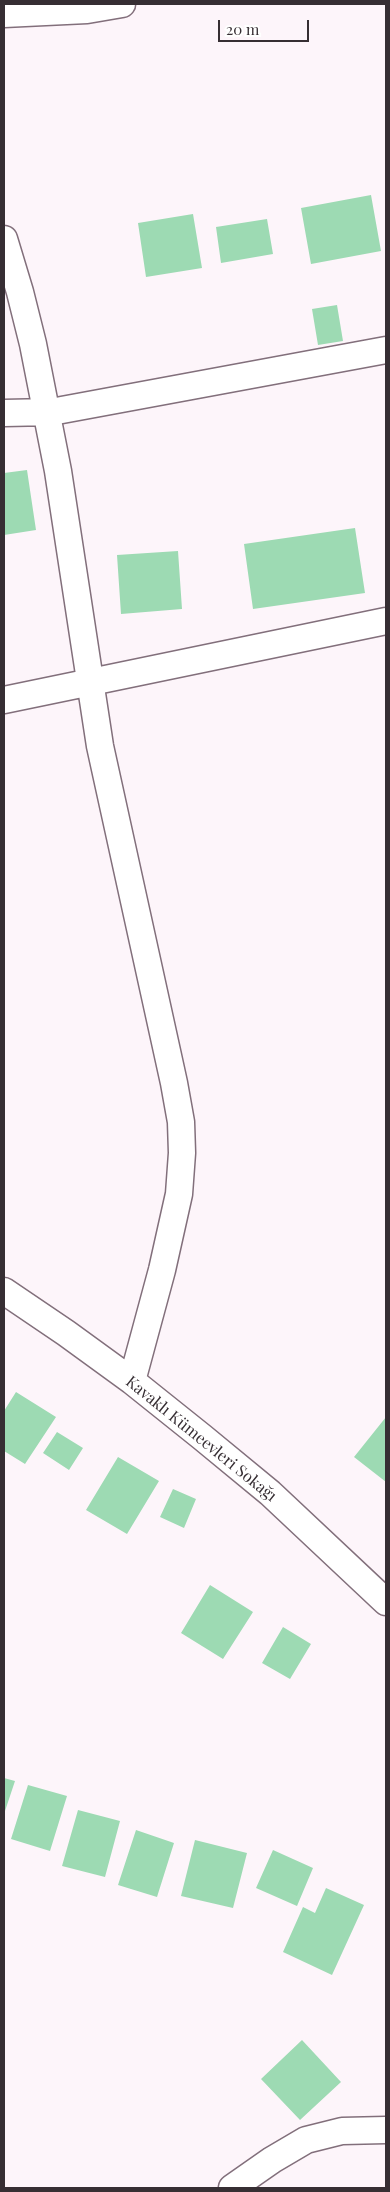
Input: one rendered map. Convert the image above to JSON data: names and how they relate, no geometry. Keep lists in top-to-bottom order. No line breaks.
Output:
{"streets":{"street":["Kavaklı Kümeevleri Sokağı"]},"scale_bar":"20 m"}
